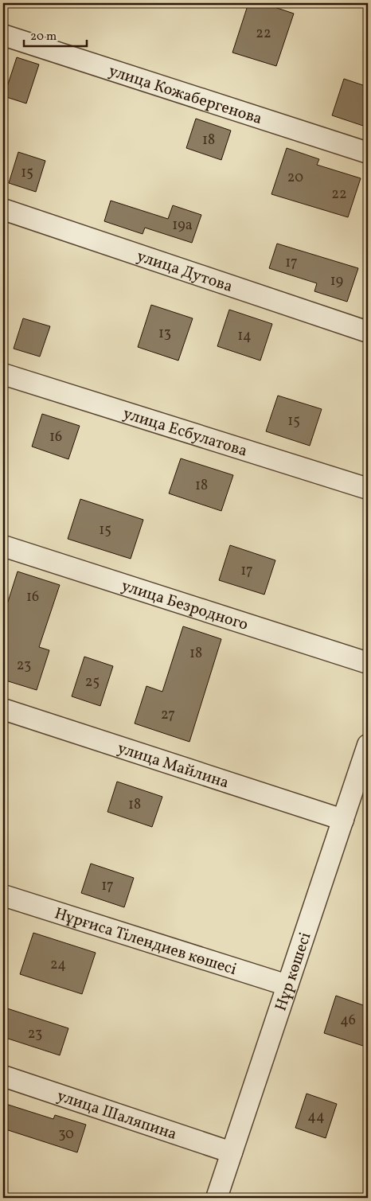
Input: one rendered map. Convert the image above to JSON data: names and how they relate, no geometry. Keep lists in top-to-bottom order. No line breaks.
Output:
{"streets":{"street":["улица Кожабергенова","улица Дутова","улица Есбулатова","улица Безродного","улица Майлина","Нұрғиса Тілендиев көшесі","Нұр көшесі","улица Шаляпина"]},"crossings":[["улица Майлина","Нұр көшесі"],["Нұрғиса Тілендиев көшесі","Нұр көшесі"],["Нұр көшесі","улица Шаляпина"]],"house_numbers":["22","18","15","20","22","19а","17","19","13","14","15","16","18","15","17","16","18","23","25","27","18","17","24","46","23","44","30"],"scale_bar":"20 m"}
